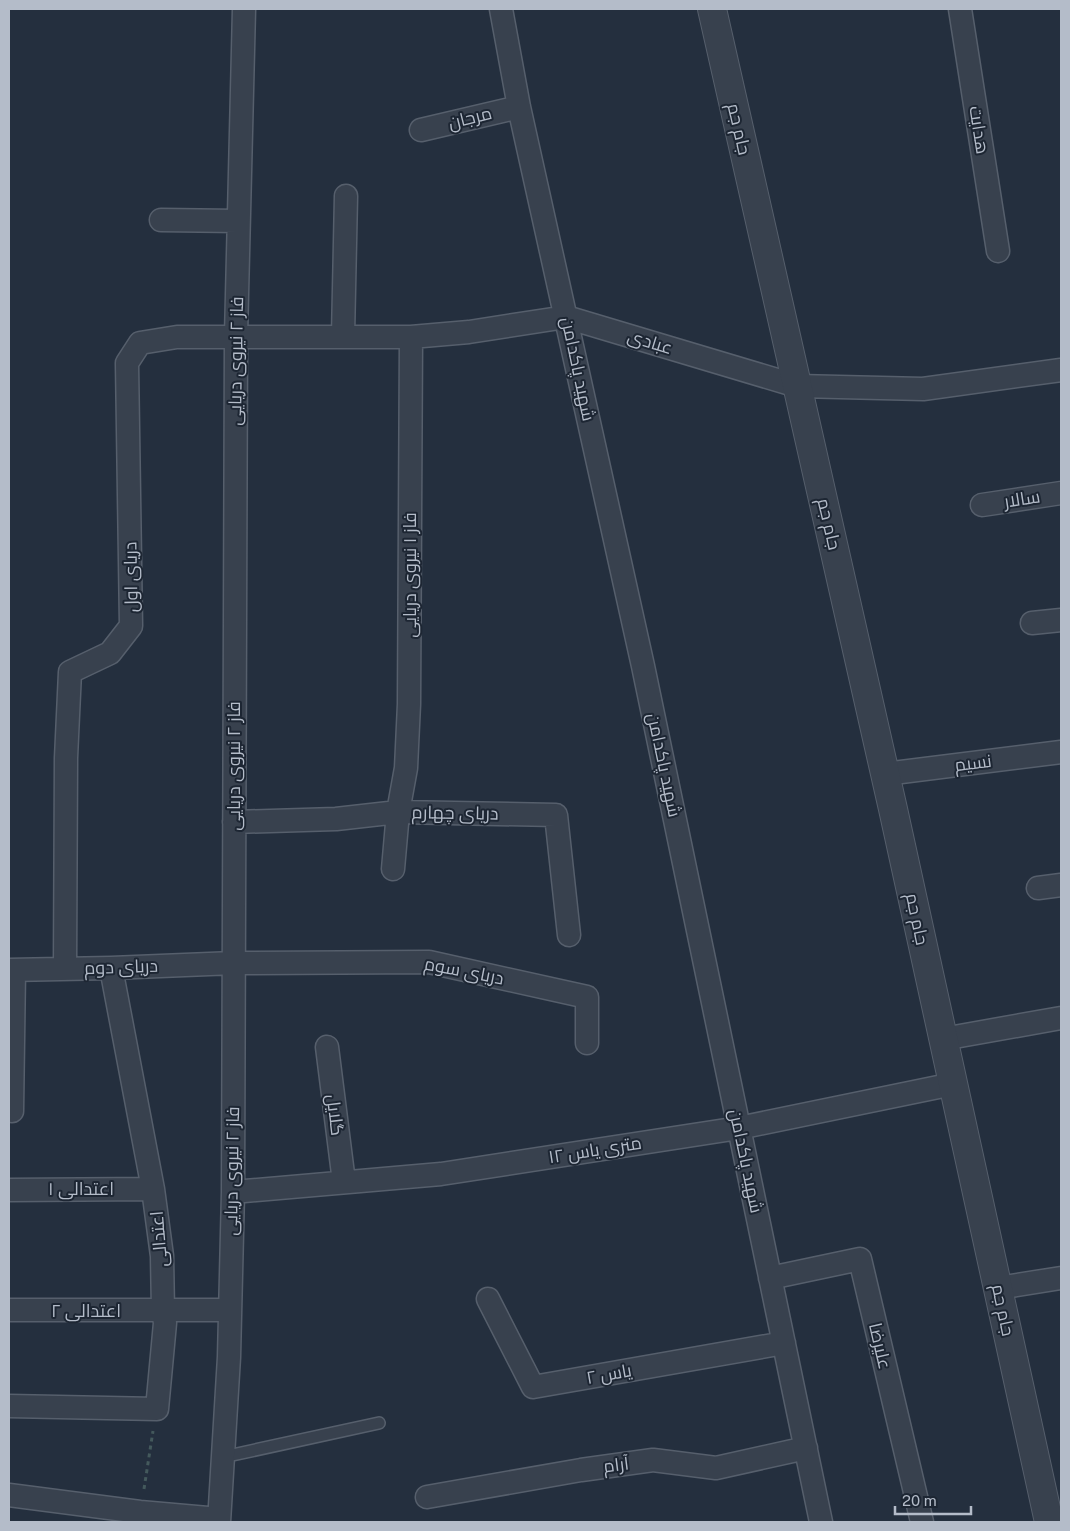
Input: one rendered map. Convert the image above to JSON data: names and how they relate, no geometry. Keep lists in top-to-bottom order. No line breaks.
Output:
{"streets":{"street":["مرجان","جام جم","هدایت","عبادی","فاز ۲ نیروی دریایی","شهید پاکدامن","سالار","فاز ۱ نیروی دریایی","دریای اول","نسیم","دریای چهارم","دریای دوم","دریای سوم","گلایل","۱۲ متری یاس","اعتدالی ۱","اعتدالی","اعتدالی ۲","علیرضا","یاس ۲","آرام"]},"crossings":[["مرجان","شهید پاکدامن"],["جام جم","عبادی"],["جام جم","نسیم"],["جام جم","۱۲ متری یاس"],["عبادی","فاز ۲ نیروی دریایی"],["عبادی","شهید پاکدامن"],["عبادی","فاز ۱ نیروی دریایی"],["عبادی","دریای اول"],["فاز ۲ نیروی دریایی","دریای اول"],["فاز ۲ نیروی دریایی","دریای چهارم"],["فاز ۲ نیروی دریایی","دریای دوم"],["فاز ۲ نیروی دریایی","دریای سوم"],["فاز ۲ نیروی دریایی","۱۲ متری یاس"],["فاز ۲ نیروی دریایی","اعتدالی ۲"],["شهید پاکدامن","۱۲ متری یاس"],["شهید پاکدامن","علیرضا"],["شهید پاکدامن","یاس ۲"],["شهید پاکدامن","آرام"],["فاز ۱ نیروی دریایی","دریای چهارم"],["دریای اول","دریای دوم"],["دریای دوم","دریای سوم"],["دریای دوم","اعتدالی"],["گلایل","۱۲ متری یاس"],["اعتدالی ۱","اعتدالی"],["اعتدالی","اعتدالی ۲"]],"scale_bar":"20 m"}
